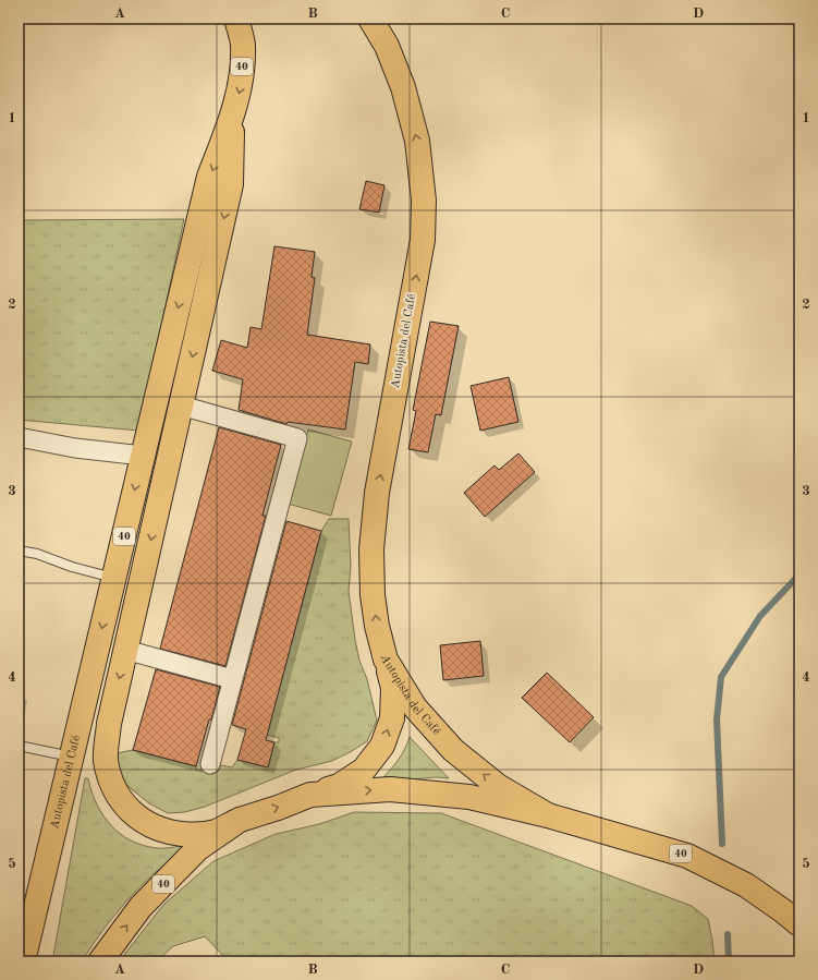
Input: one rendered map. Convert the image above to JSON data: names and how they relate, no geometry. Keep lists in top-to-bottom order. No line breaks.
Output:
{"streets":{"highway":["40","Autopista del Café"]},"crossings":[["40","Autopista del Café"]],"grid":{"columns":["A","B","C","D"],"rows":["1","2","3","4","5"]}}
